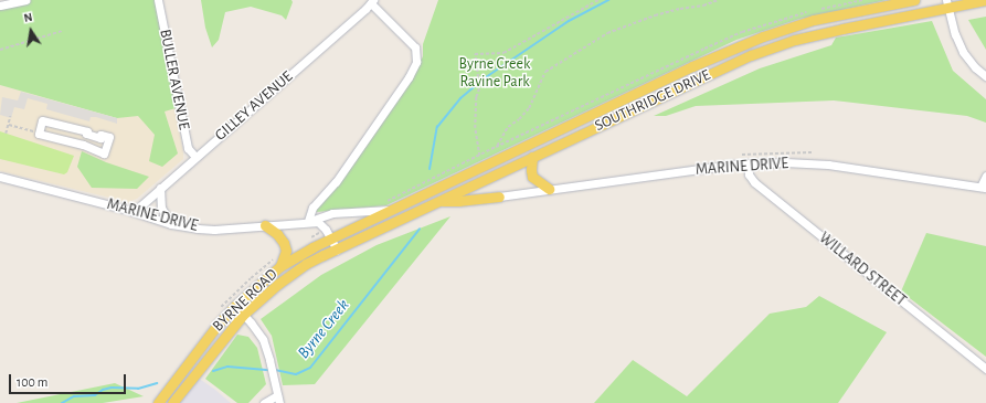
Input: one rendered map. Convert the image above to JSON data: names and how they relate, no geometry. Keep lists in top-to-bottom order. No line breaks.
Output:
{"streets":{"main road":["SOUTHRIDGE DRIVE","BYRNE ROAD"],"street":["BULLER AVENUE","GILLEY AVENUE","MARINE DRIVE","WILLARD STREET"]},"crossings":[["BULLER AVENUE","GILLEY AVENUE"],["SOUTHRIDGE DRIVE","MARINE DRIVE"],["SOUTHRIDGE DRIVE","BYRNE ROAD"],["GILLEY AVENUE","MARINE DRIVE"],["MARINE DRIVE","WILLARD STREET"]],"water":["Byrne Creek"],"parks":["Byrne Creek Ravine Park"],"scale_bar":"100 m","north":"top"}
